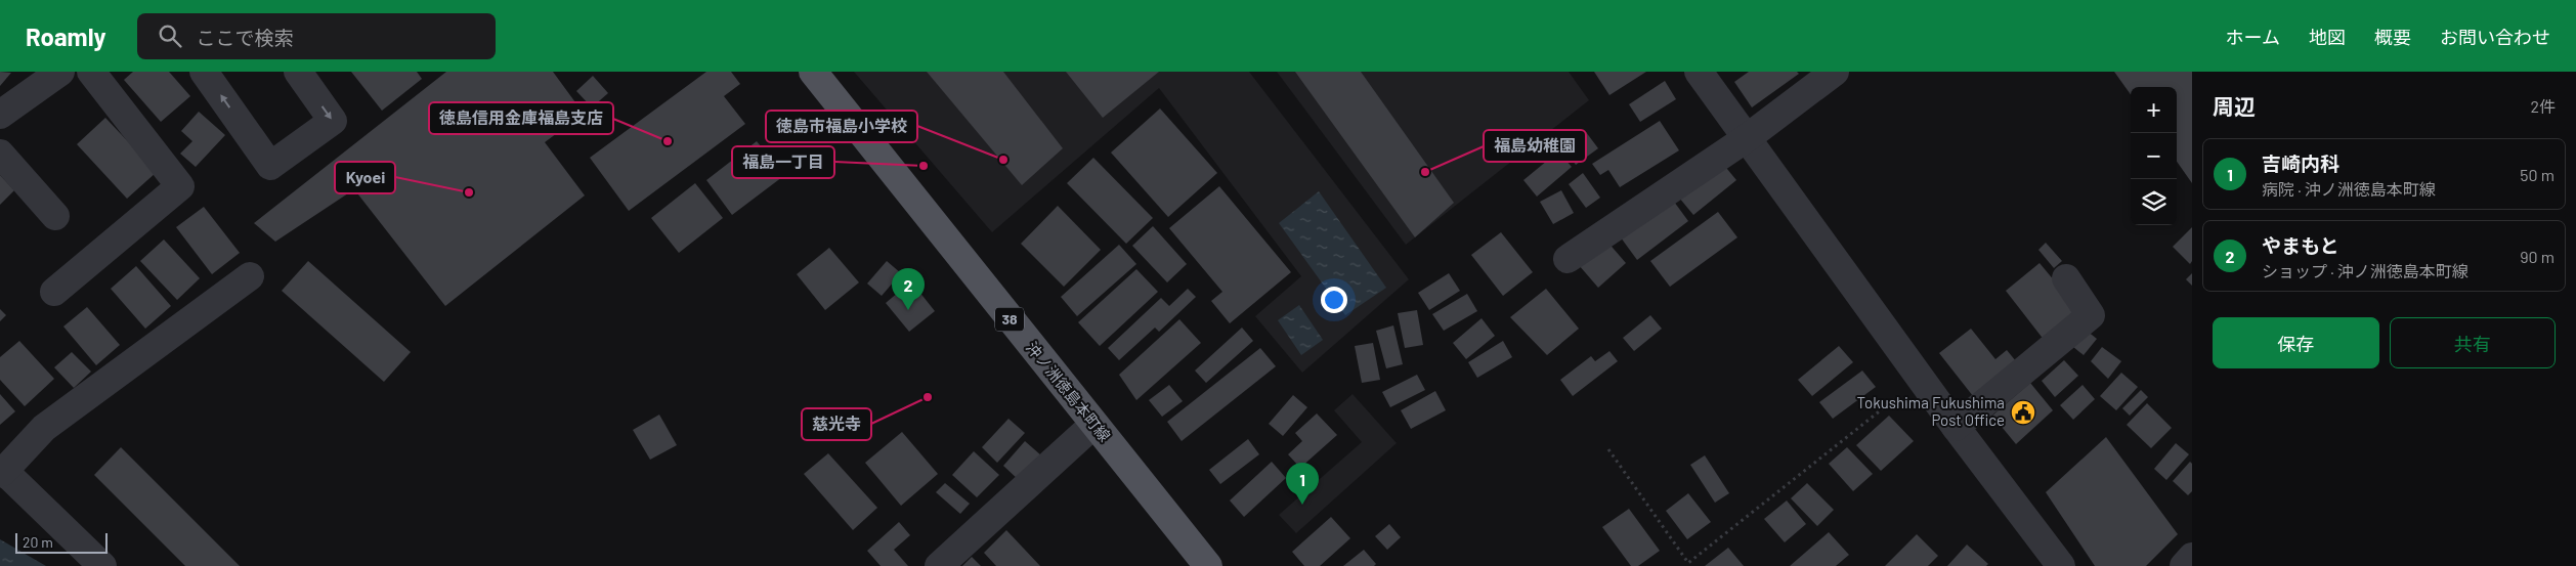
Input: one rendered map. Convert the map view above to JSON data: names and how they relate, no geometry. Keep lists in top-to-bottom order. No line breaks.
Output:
{"streets":{"main road":["38","沖ノ洲徳島本町線"]},"places":{"other":["徳島信用金庫福島支店","徳島市福島小学校","福島一丁目","福島幼稚園","Kyoei","慈光寺"],"public building":["Tokushima Fukushima Post Office"]},"scale_bar":"20 m","page":{"header":"Roamly","search":"ここで検索","nav":["ホーム","地図","概要","お問い合わせ"],"heading":["周辺","2件"],"map_buttons":["+","−"],"list":[{"mark":"1","name":"吉崎内科","note":"病院 · 沖ノ洲徳島本町線","value":"50 m"},{"mark":"2","name":"やまもと","note":"ショップ · 沖ノ洲徳島本町線","value":"90 m"}],"pins":["2","1"],"buttons":["保存","共有"],"scale":"20 m"}}
